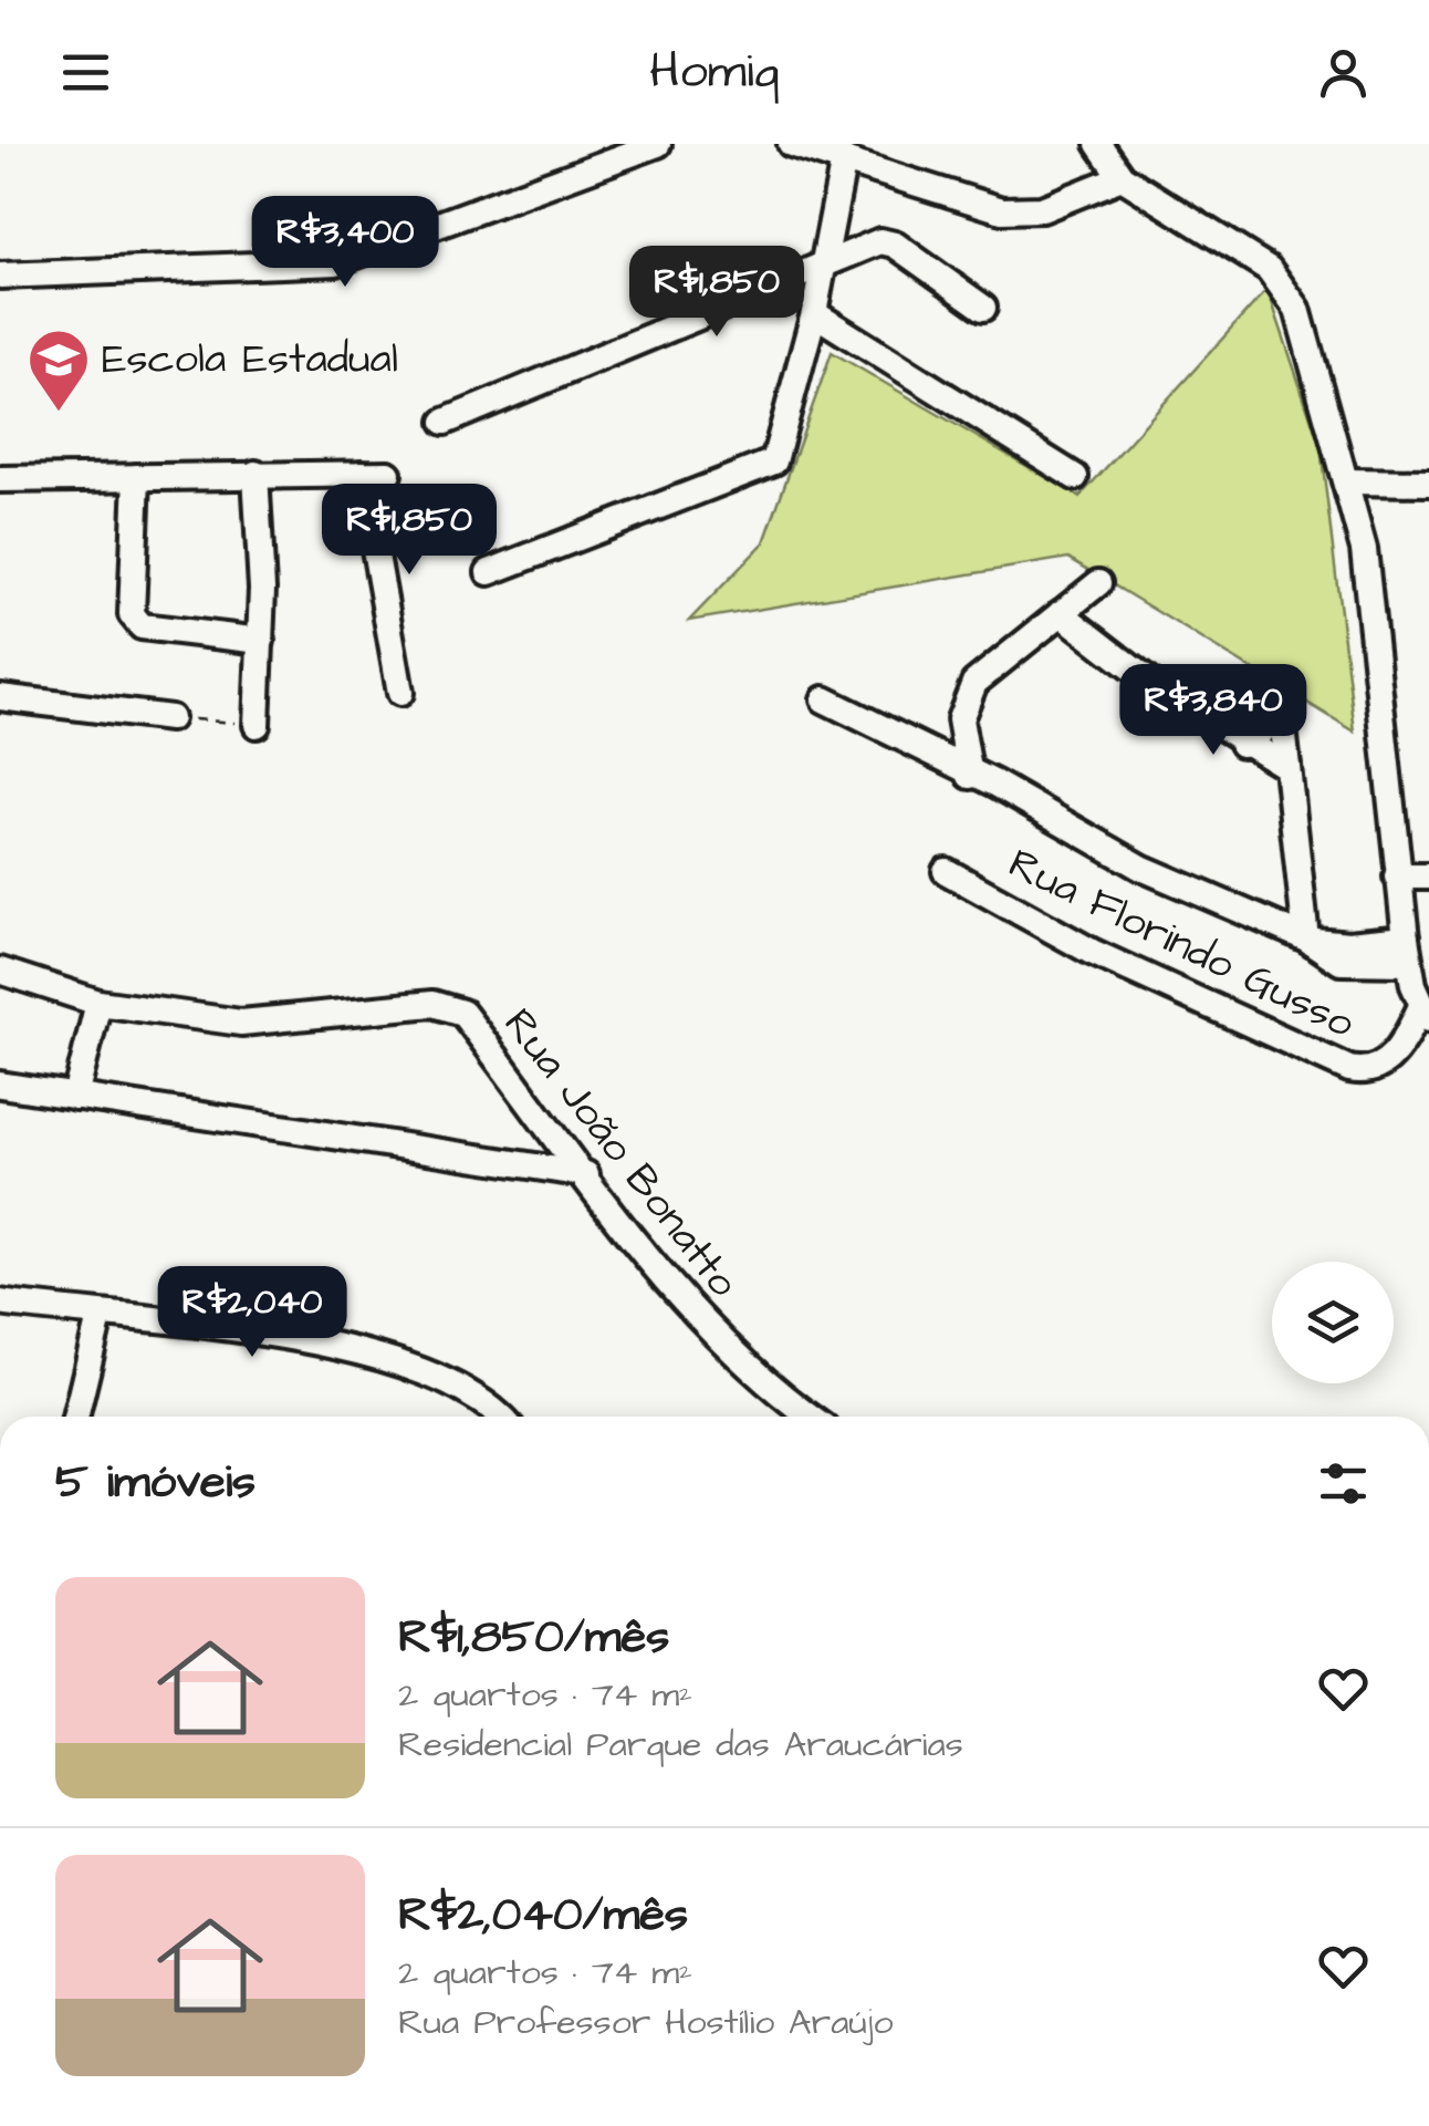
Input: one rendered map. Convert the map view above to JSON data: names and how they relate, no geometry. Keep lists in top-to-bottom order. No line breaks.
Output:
{"streets":{"street":["Rua Florindo Gusso","Rua João Bonatto"]},"places":{"school or university":["Escola Estadual"]},"page":{"header":"Homiq","price":["R$3,400","R$1,850","R$1,850","R$3,840","R$2,040"],"heading":"5 imóveis","list":[{"name":"R$1,850/mês","note":"2 quartos · 74 m² · Residencial Parque das Araucárias"},{"name":"R$2,040/mês","note":"2 quartos · 74 m² · Rua Professor Hostílio Araújo"}]}}
